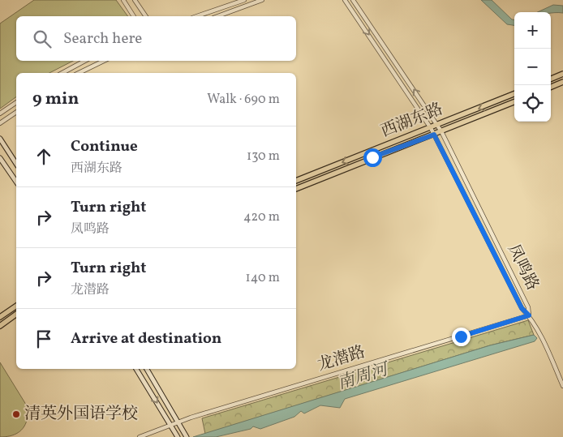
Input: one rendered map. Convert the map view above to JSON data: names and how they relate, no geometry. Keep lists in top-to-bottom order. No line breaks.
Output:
{"streets":{"main road":["西湖东路"],"street":["凤鸣路","龙潜路"]},"crossings":[["西湖东路","凤鸣路"],["凤鸣路","龙潜路"]],"water":["南周河"],"places":["清英外国语学校"],"page":{"map_buttons":["+","−"],"search":"Search here","heading":["9 min","Walk · 690 m"],"list":[["Continue","西湖东路","130 m"],["Turn right","凤鸣路","420 m"],["Turn right","龙潜路","140 m"],"Arrive at destination"]}}
